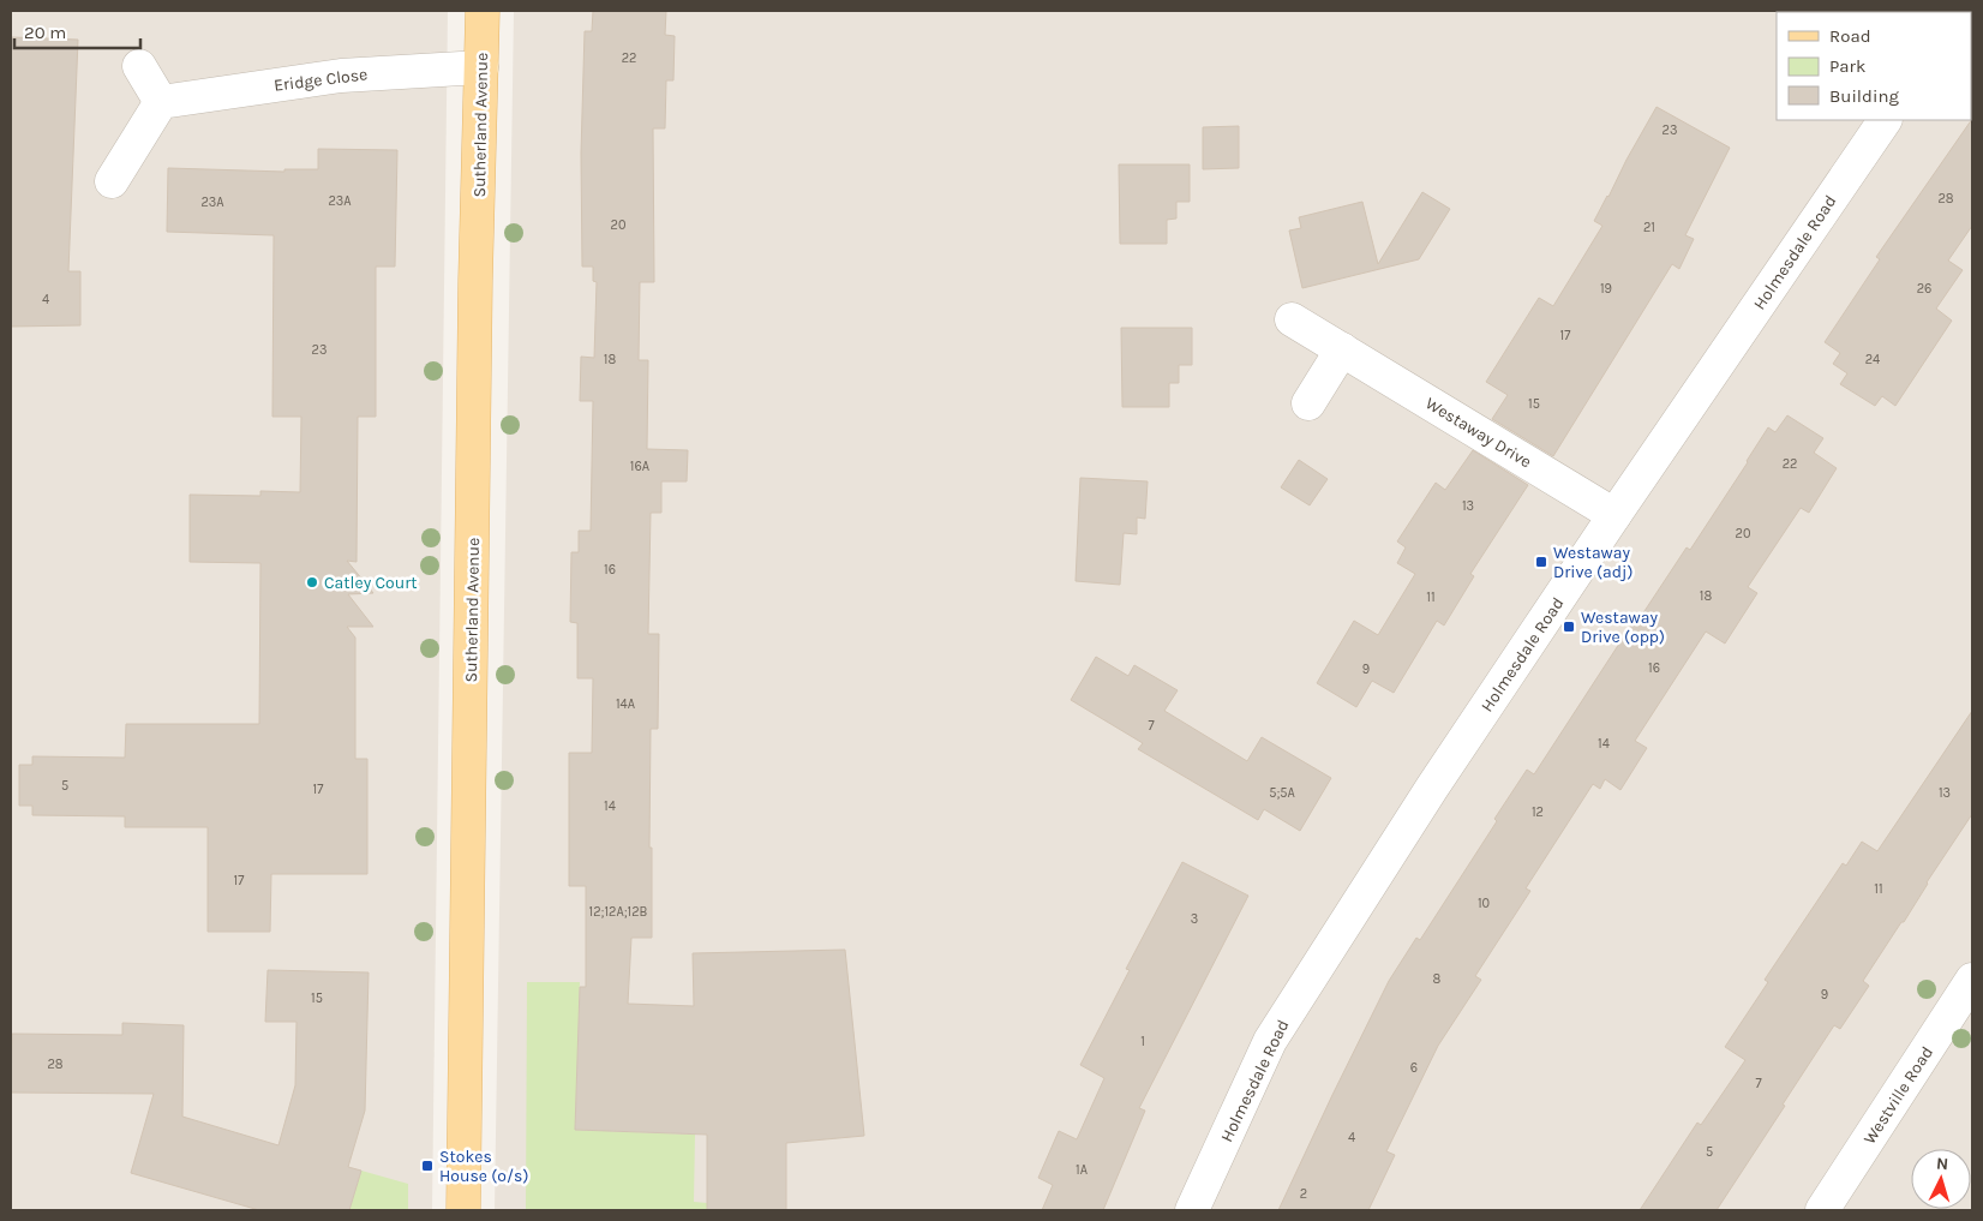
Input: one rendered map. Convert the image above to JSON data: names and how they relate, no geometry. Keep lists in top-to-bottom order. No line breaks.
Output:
{"streets":{"main road":["Sutherland Avenue"],"street":["Eridge Close","Holmesdale Road","Westaway Drive","Westville Road"]},"crossings":[["Eridge Close","Sutherland Avenue"],["Holmesdale Road","Westaway Drive"]],"places":{"transit":["Westaway Drive (adj)","Westaway Drive (opp)","Stokes House (o/s)"],"other":["Catley Court"]},"house_numbers":["22","23","28","23A","23A","20","21","19","26","4","17","23","18","24","15","22","16A","13","20","16","18","11","16","9","14A","7","14","5","17","5;5A","13","14","12","17","11","10","12;12A;12B","3","8","9","15","1","28","6","7","4","5","1A","2"],"legend":["Road","Park","Building"],"scale_bar":"20 m","north":"top"}
